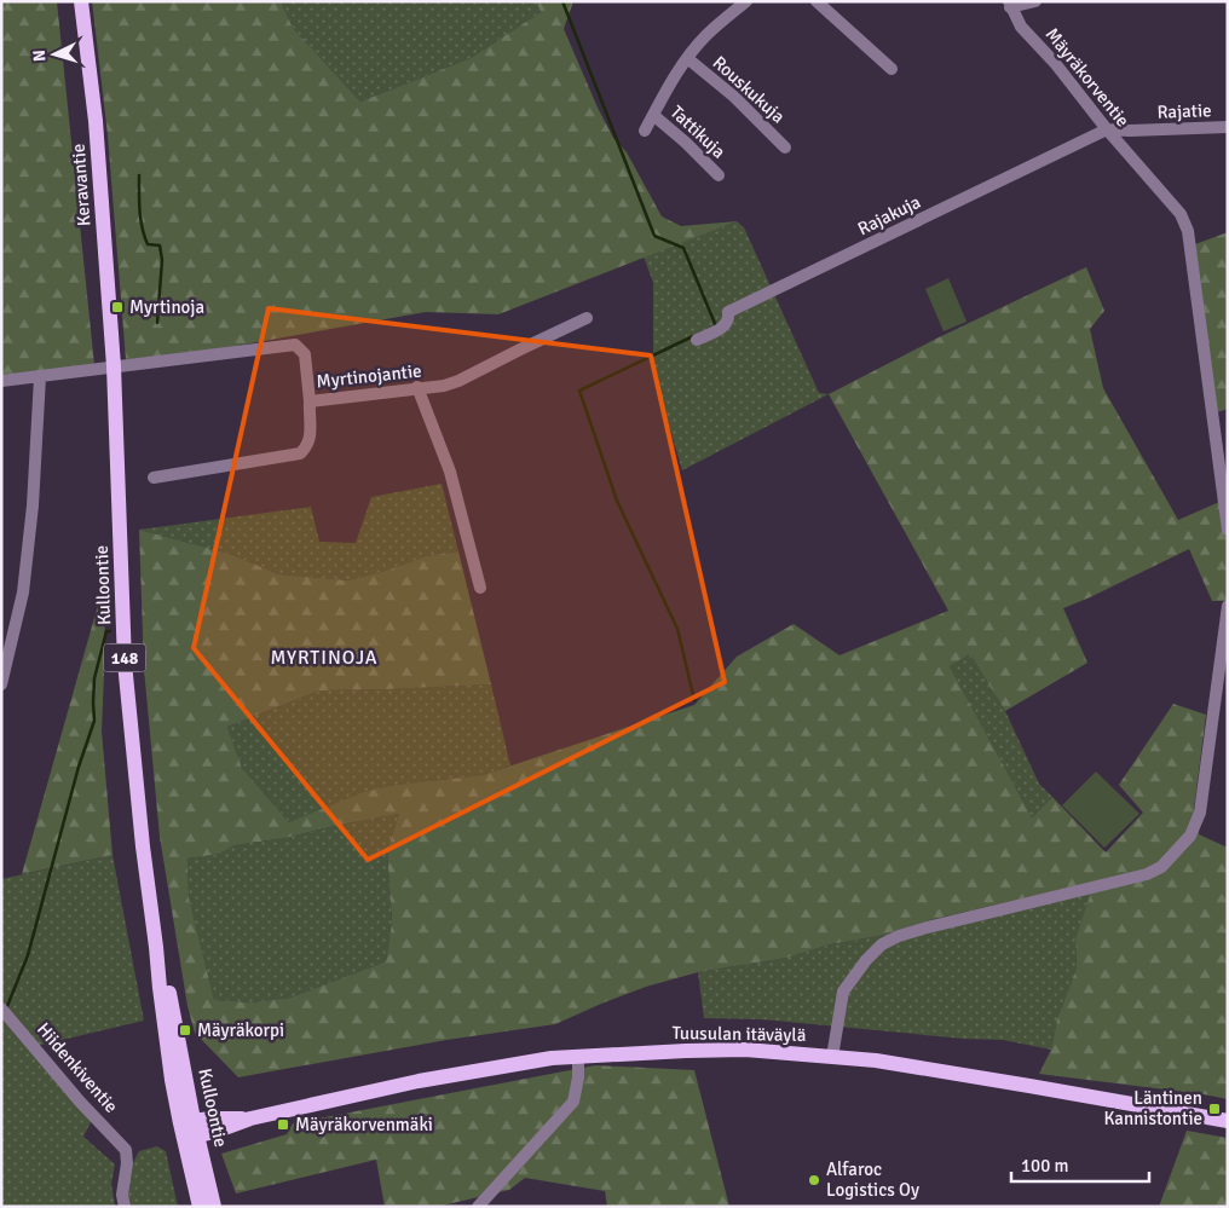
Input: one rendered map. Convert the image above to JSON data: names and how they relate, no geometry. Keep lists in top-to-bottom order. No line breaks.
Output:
{"streets":{"main road":["Keravantie","Kulloontie","148","Tuusulan itäväylä"],"street":["Mäyräkorventie","Rouskukuja","Rajatie","Tattikuja","Rajakuja","Myrtinojantie","Hiidenkiventie"]},"crossings":[["Mäyräkorventie","Rajatie"],["Mäyräkorventie","Rajakuja"],["Rajatie","Rajakuja"],["Keravantie","Myrtinojantie"],["Keravantie","Kulloontie"],["Myrtinojantie","Kulloontie"],["Kulloontie","Tuusulan itäväylä"]],"districts":["MYRTINOJA"],"places":{"transit":["Myrtinoja","Mäyräkorpi","Läntinen Kannistontie","Mäyräkorvenmäki"],"other":["Alfaroc Logistics Oy"]},"scale_bar":"100 m","north":"left"}
